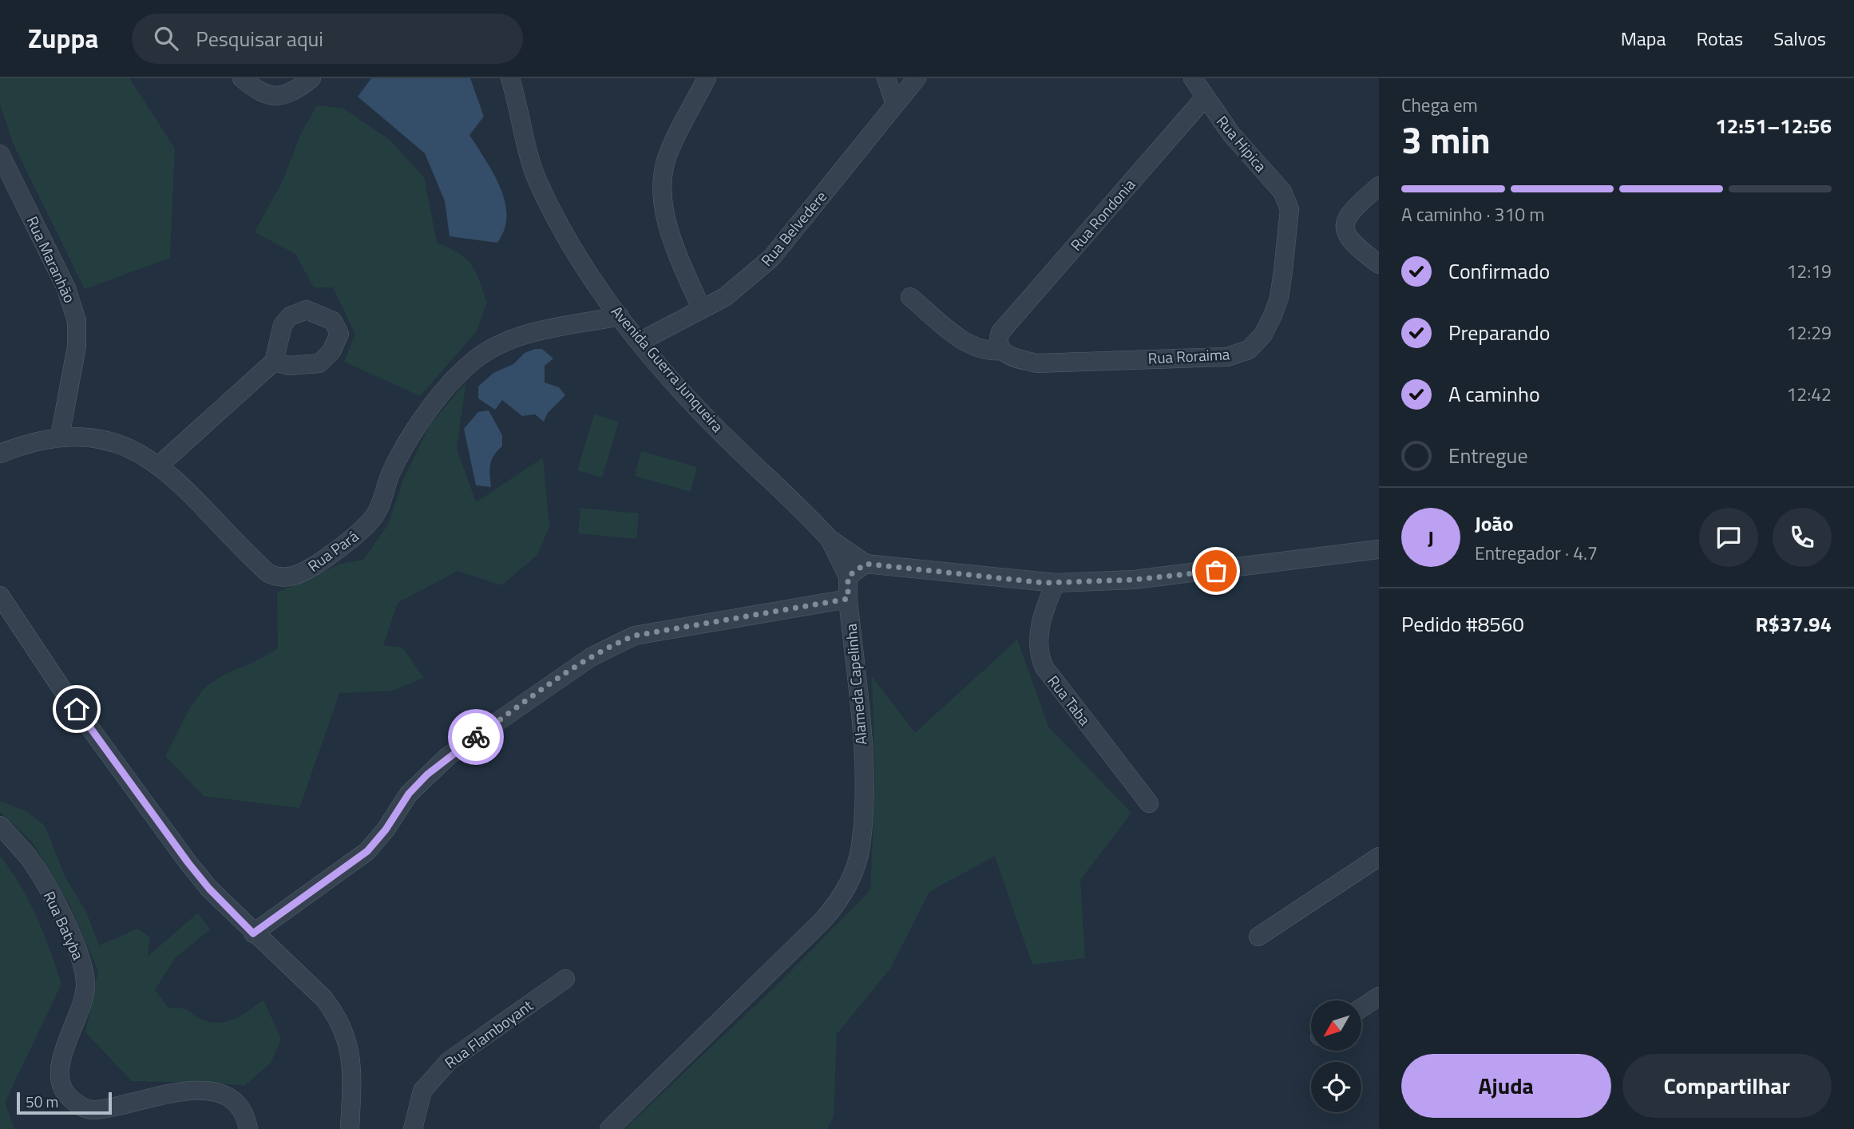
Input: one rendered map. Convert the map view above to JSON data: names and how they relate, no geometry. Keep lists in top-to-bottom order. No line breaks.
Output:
{"streets":{"street":["Rua Hipica","Rua Rondonia","Rua Belvedere","Rua Maranhão","Rua Roraima","Avenida Guerra Junqueira","Rua Pará","Alameda Capelinha","Rua Taba","Rua Batyba","Rua Flamboyant"]},"crossings":[["Rua Hipica","Rua Rondonia"],["Rua Hipica","Rua Roraima"],["Rua Rondonia","Rua Roraima"],["Rua Belvedere","Avenida Guerra Junqueira"],["Rua Maranhão","Rua Pará"],["Avenida Guerra Junqueira","Rua Pará"],["Avenida Guerra Junqueira","Alameda Capelinha"]],"scale_bar":"50 m","north":"bottom left","page":{"header":"Zuppa","search":"Pesquisar aqui","nav":["Mapa","Rotas","Salvos"],"heading":["3 min","Chega em","12:51–12:56"],"panel":["João","Entregador · 4.7","Pedido #8560","R$37.94"],"bar":"A caminho · 310 m","list":[["Confirmado","12:19"],["Preparando","12:29"],["A caminho","12:42"],"Entregue"],"round":"J","buttons":["Ajuda","Compartilhar"],"scale":"50 m"}}
